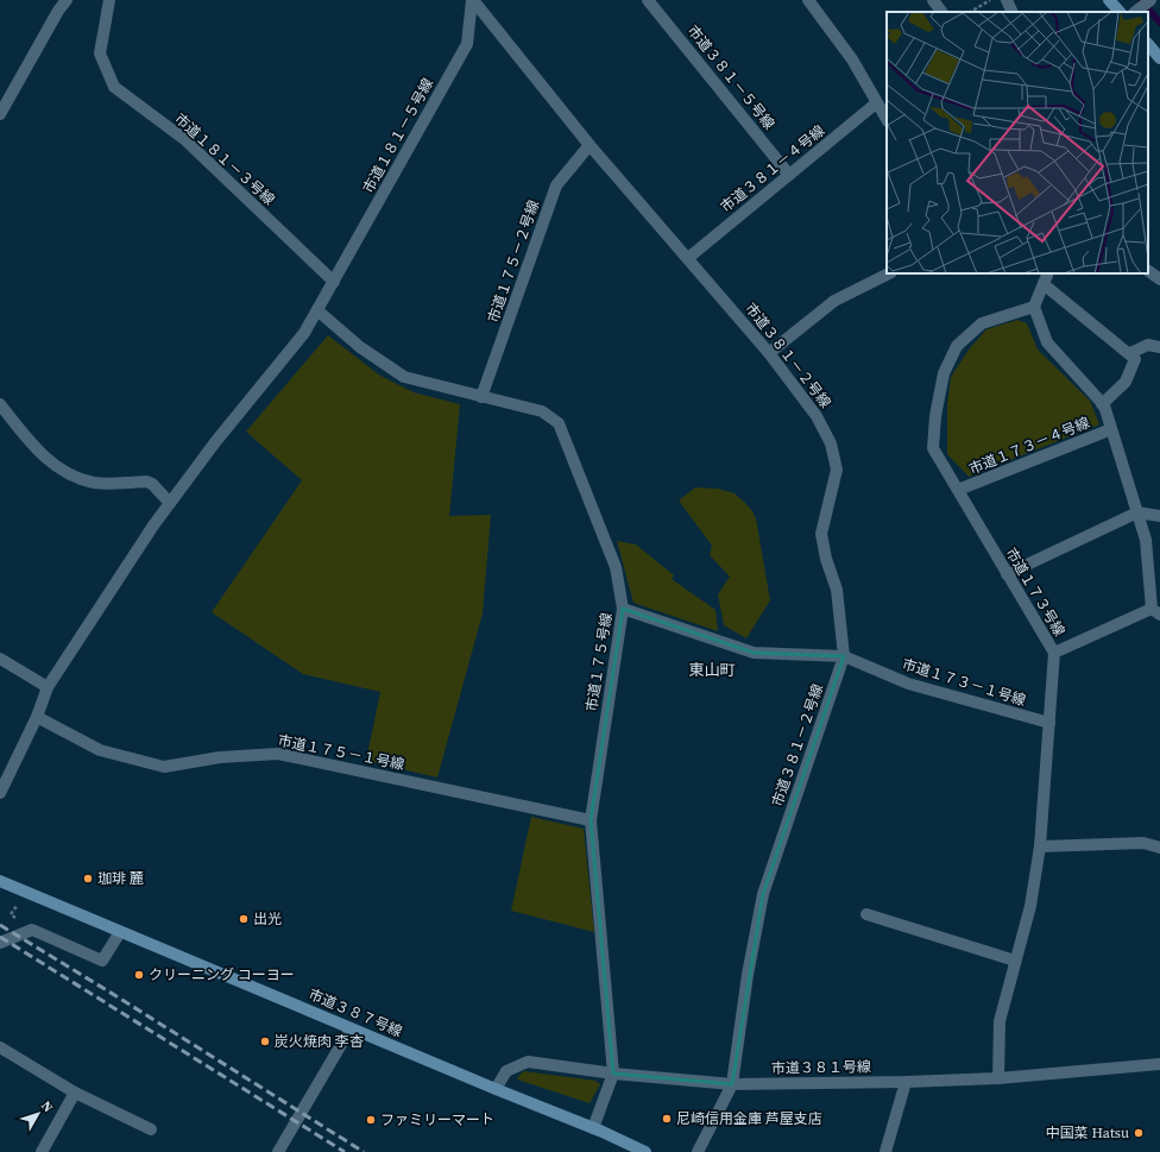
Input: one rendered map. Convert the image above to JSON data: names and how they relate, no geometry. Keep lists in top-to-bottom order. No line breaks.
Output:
{"streets":{"street":["市道３８１－５号線","市道１８１－５号線","市道１８１－３号線","市道３８１－４号線","市道１７５－２号線","市道３８１－２号線","市道１７３－４号線","市道１７３号線","市道１７５号線","市道１７３－１号線","市道１７５－１号線","市道３８７号線","市道３８１号線"]},"crossings":[["市道３８１－５号線","市道３８１－４号線"],["市道１８１－５号線","市道１８１－３号線"],["市道１８１－５号線","市道３８１－２号線"],["市道１８１－５号線","市道１７５号線"],["市道１８１－５号線","市道１７５－１号線"],["市道３８１－４号線","市道３８１－２号線"],["市道１７５－２号線","市道３８１－２号線"],["市道１７５－２号線","市道１７５号線"],["市道３８１－２号線","市道１７３－１号線"],["市道３８１－２号線","市道３８１号線"],["市道１７３－４号線","市道１７３号線"],["市道１７３号線","市道１７３－１号線"],["市道１７３号線","市道３８１号線"],["市道１７５号線","市道１７３－１号線"],["市道１７５号線","市道１７５－１号線"],["市道１７５号線","市道３８７号線"],["市道１７５号線","市道３８１号線"],["市道３８７号線","市道３８１号線"]],"districts":["東山町"],"places":["珈琲 麓","出光","クリーニング コーヨー","炭火焼肉 李杏","尼崎信用金庫 芦屋支店","ファミリーマート","中国菜 Hatsu"],"north":"top right"}
